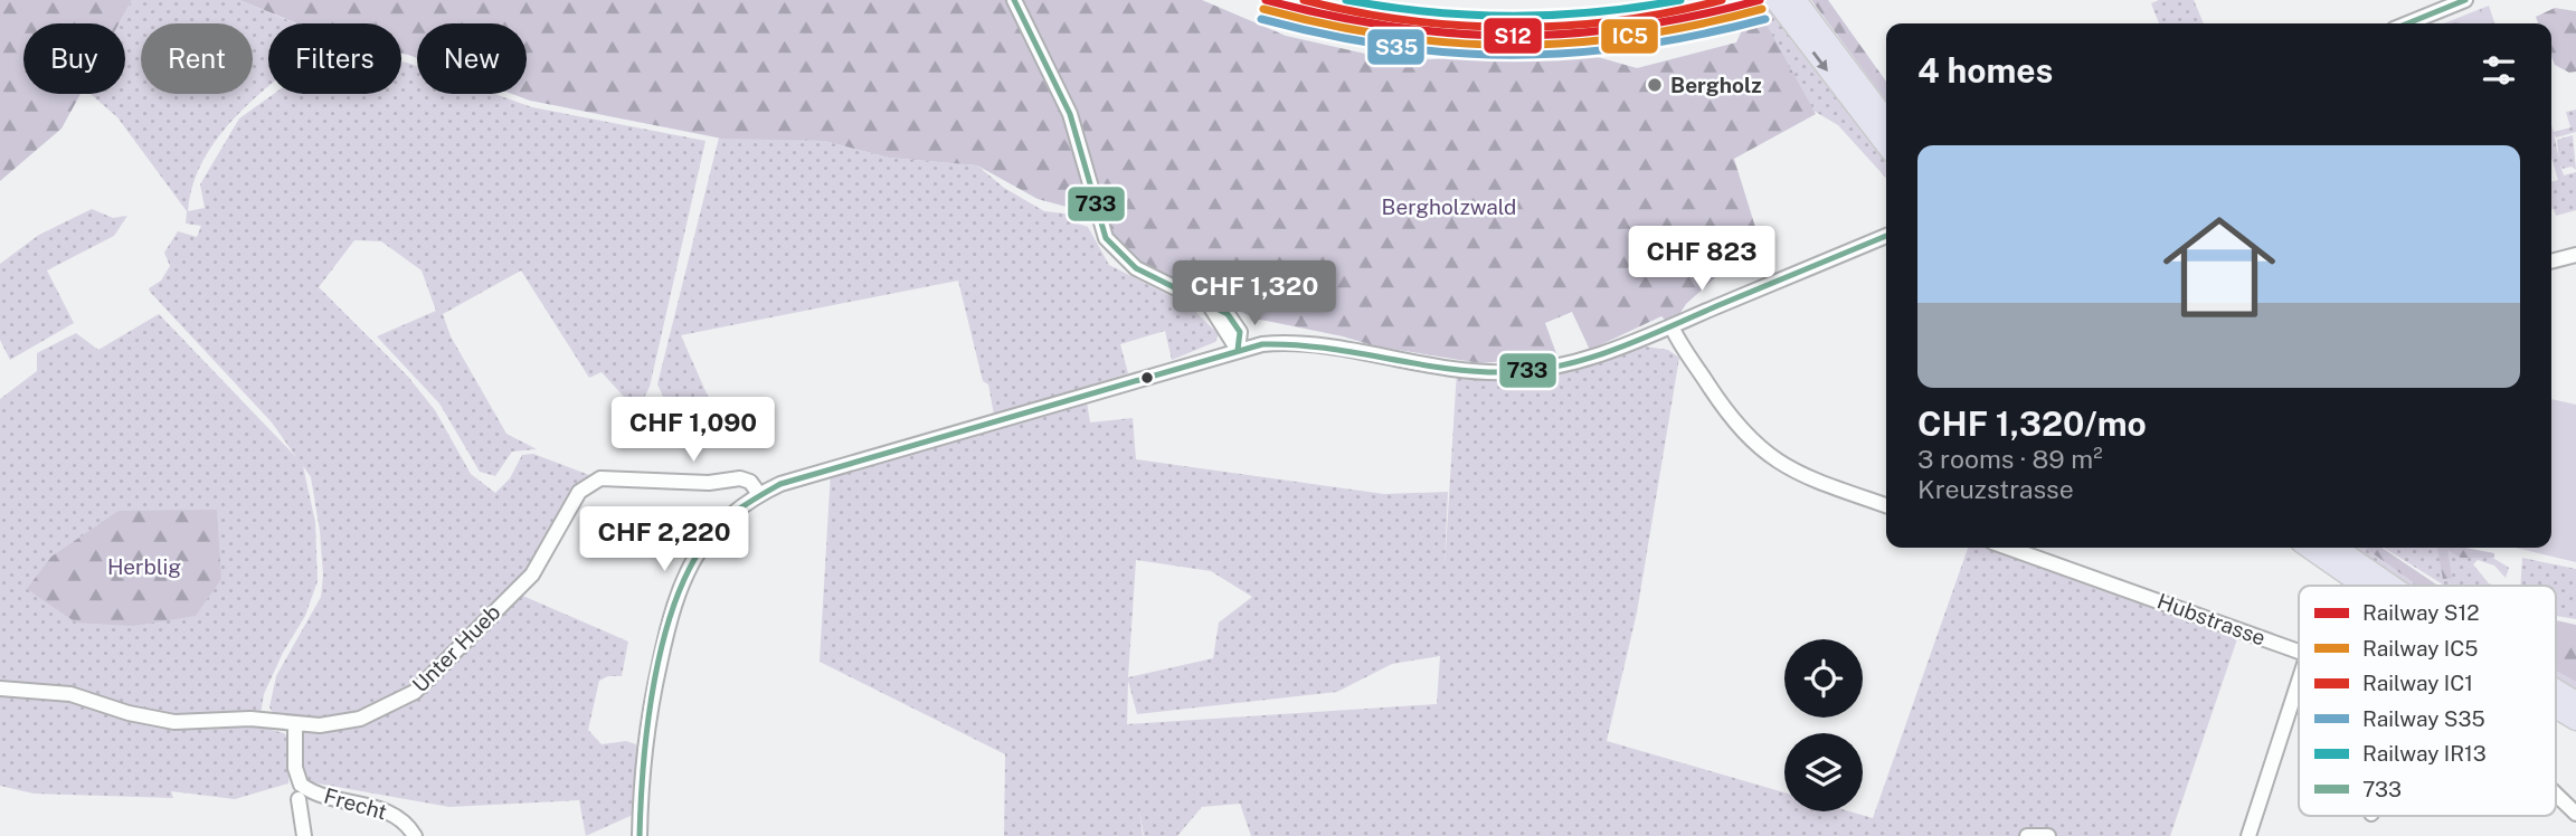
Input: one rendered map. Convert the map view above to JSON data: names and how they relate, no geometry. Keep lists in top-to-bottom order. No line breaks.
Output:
{"streets":{"street":["Hubstrasse","Unter Hueb","Frecht"]},"crossings":[["Unter Hueb","Frecht"]],"parks":["Bergholzwald","Herblig"],"places":["Bergholz"],"lines":["rail line S12","rail line IC1","rail line IR13","transit line 733","rail line IC5","rail line S35"],"legend":["Railway S12","Railway IC5","Railway IC1","Railway S35","Railway IR13","733"],"page":{"chip":["Buy","Rent","Filters","New"],"heading":"4 homes","list":[{"name":"CHF 1,320/mo","note":"3 rooms · 89 m² · Kreuzstrasse"}],"price":["CHF 823","CHF 1,320","CHF 1,090","CHF 2,220"]}}
